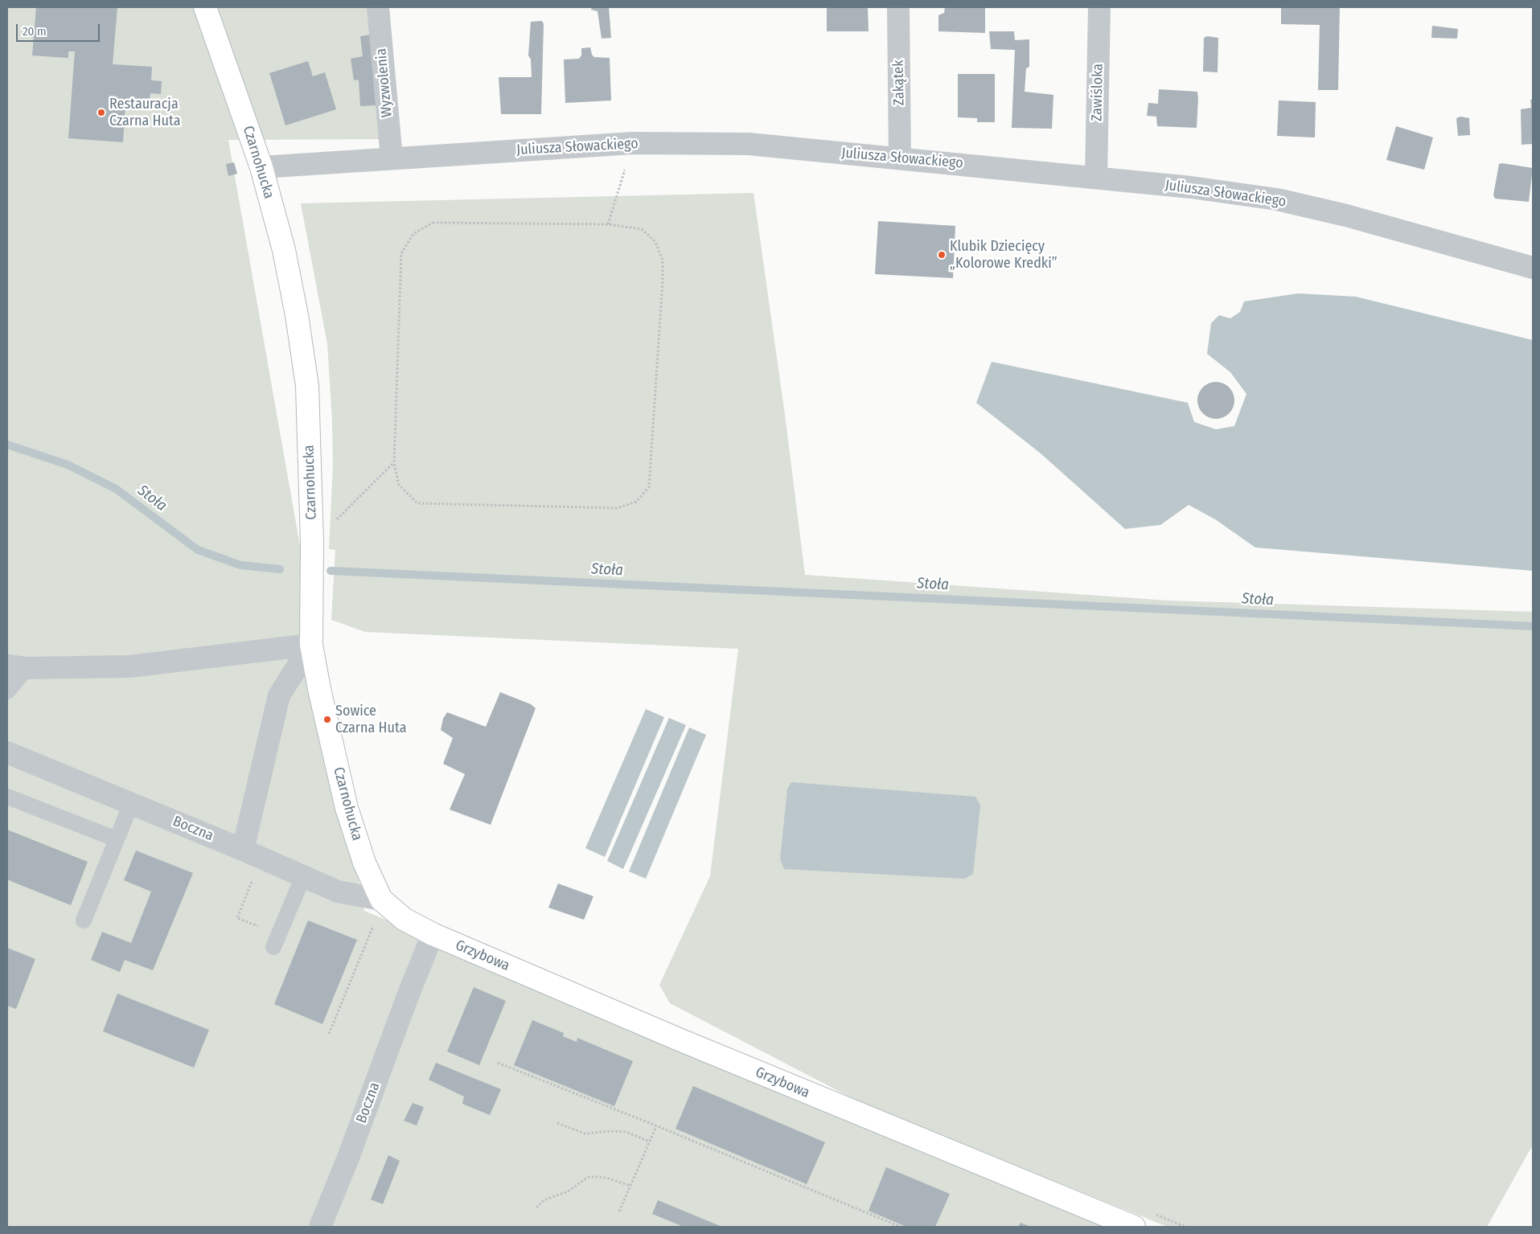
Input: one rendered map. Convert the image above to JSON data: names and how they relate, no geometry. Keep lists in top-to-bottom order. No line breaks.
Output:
{"streets":{"street":["Wyzwolenia","Zakątek","Zawiśloka","Juliusza Słowackiego","Czarnohucka","Boczna","Grzybowa"]},"crossings":[["Wyzwolenia","Juliusza Słowackiego"],["Zakątek","Juliusza Słowackiego"],["Zawiśloka","Juliusza Słowackiego"],["Juliusza Słowackiego","Czarnohucka"],["Czarnohucka","Boczna"],["Czarnohucka","Grzybowa"],["Boczna","Grzybowa"]],"water":["Stoła"],"places":["Restauracja Czarna Huta","Klubik Dziecięcy „Kolorowe Kredki”","Sowice Czarna Huta"],"scale_bar":"20 m"}
